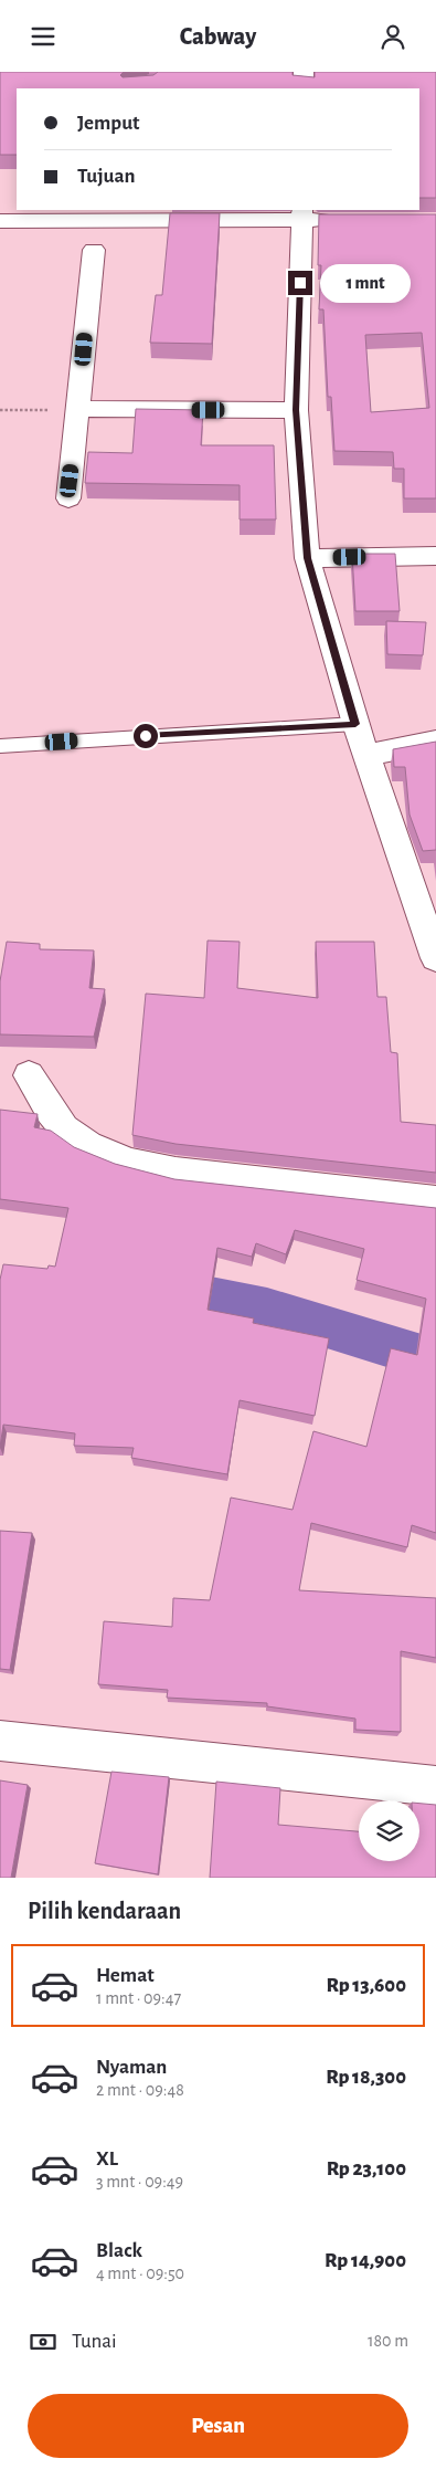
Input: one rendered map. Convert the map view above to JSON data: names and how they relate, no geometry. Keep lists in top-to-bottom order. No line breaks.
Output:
{"page":{"header":"Cabway","banner":["Jemput","Tujuan"],"bubble":"1 mnt","heading":"Pilih kendaraan","list":[{"name":"Hemat","note":"1 mnt · 09:47","value":"Rp 13,600"},{"name":"Nyaman","note":"2 mnt · 09:48","value":"Rp 18,300"},{"name":"XL","note":"3 mnt · 09:49","value":"Rp 23,100"},{"name":"Black","note":"4 mnt · 09:50","value":"Rp 14,900"}],"pay":["Tunai","180 m"],"buttons":"Pesan"}}
